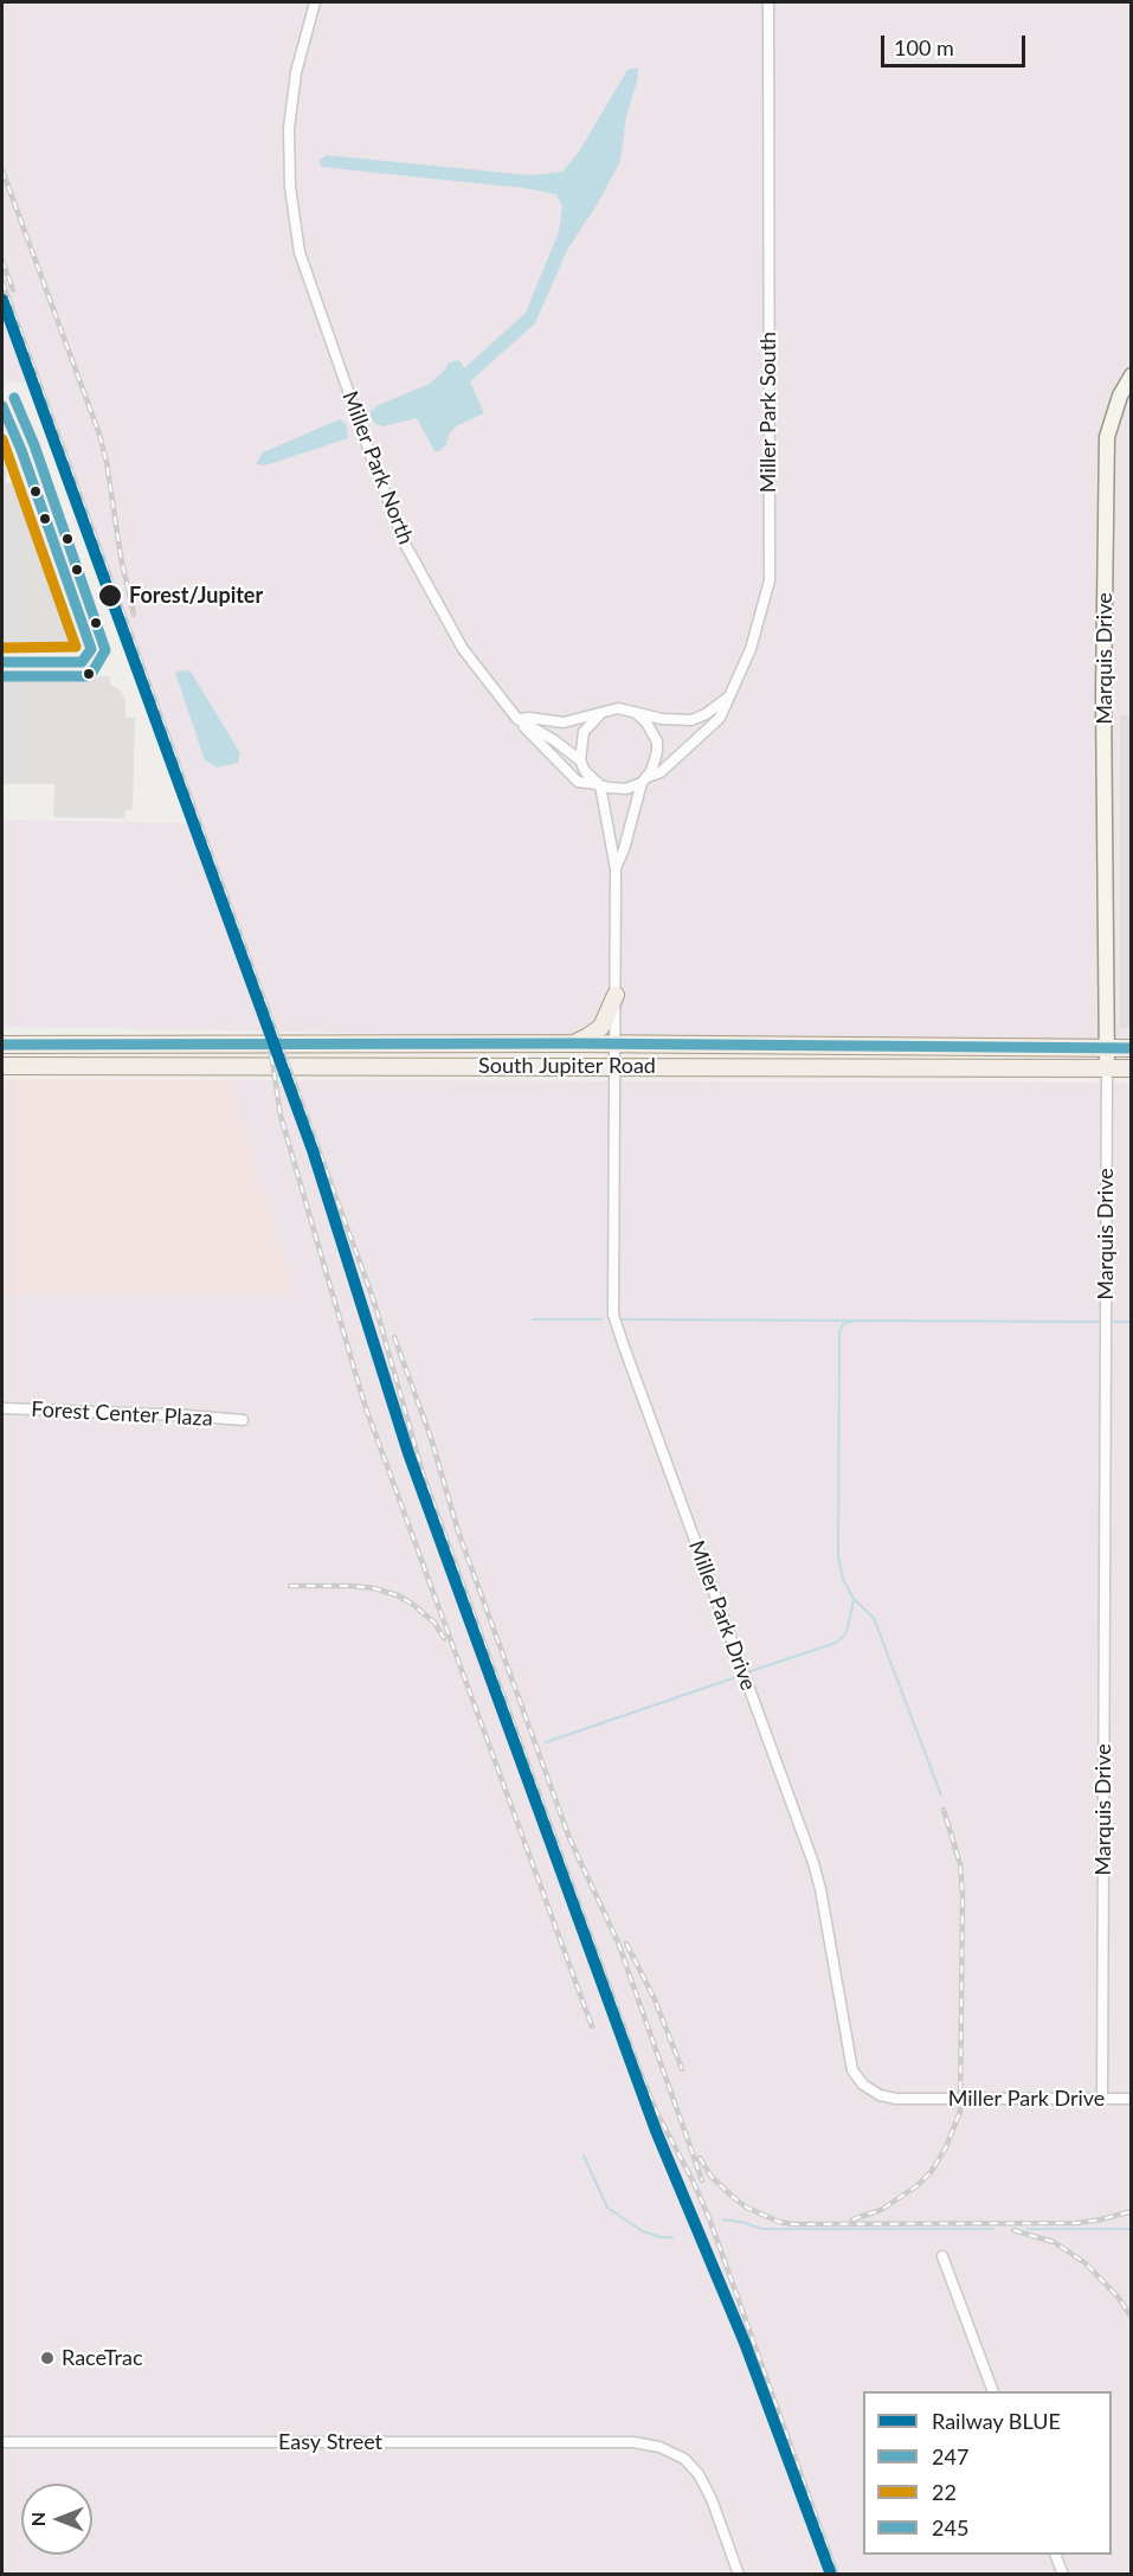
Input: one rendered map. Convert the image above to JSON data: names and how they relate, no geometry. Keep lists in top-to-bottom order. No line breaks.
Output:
{"streets":{"main road":["South Jupiter Road"],"street":["Miller Park South","Miller Park North","Marquis Drive","Forest Center Plaza","Miller Park Drive","Easy Street"]},"crossings":[["Miller Park South","Miller Park North"],["Miller Park North","Miller Park Drive"],["Marquis Drive","South Jupiter Road"],["Marquis Drive","Miller Park Drive"],["South Jupiter Road","Miller Park Drive"]],"places":["Forest/Jupiter","RaceTrac"],"lines":["rail line BLUE","transit line 245","transit line 247","transit line 22"],"legend":["Railway BLUE","247","22","245"],"scale_bar":"100 m","north":"left"}
